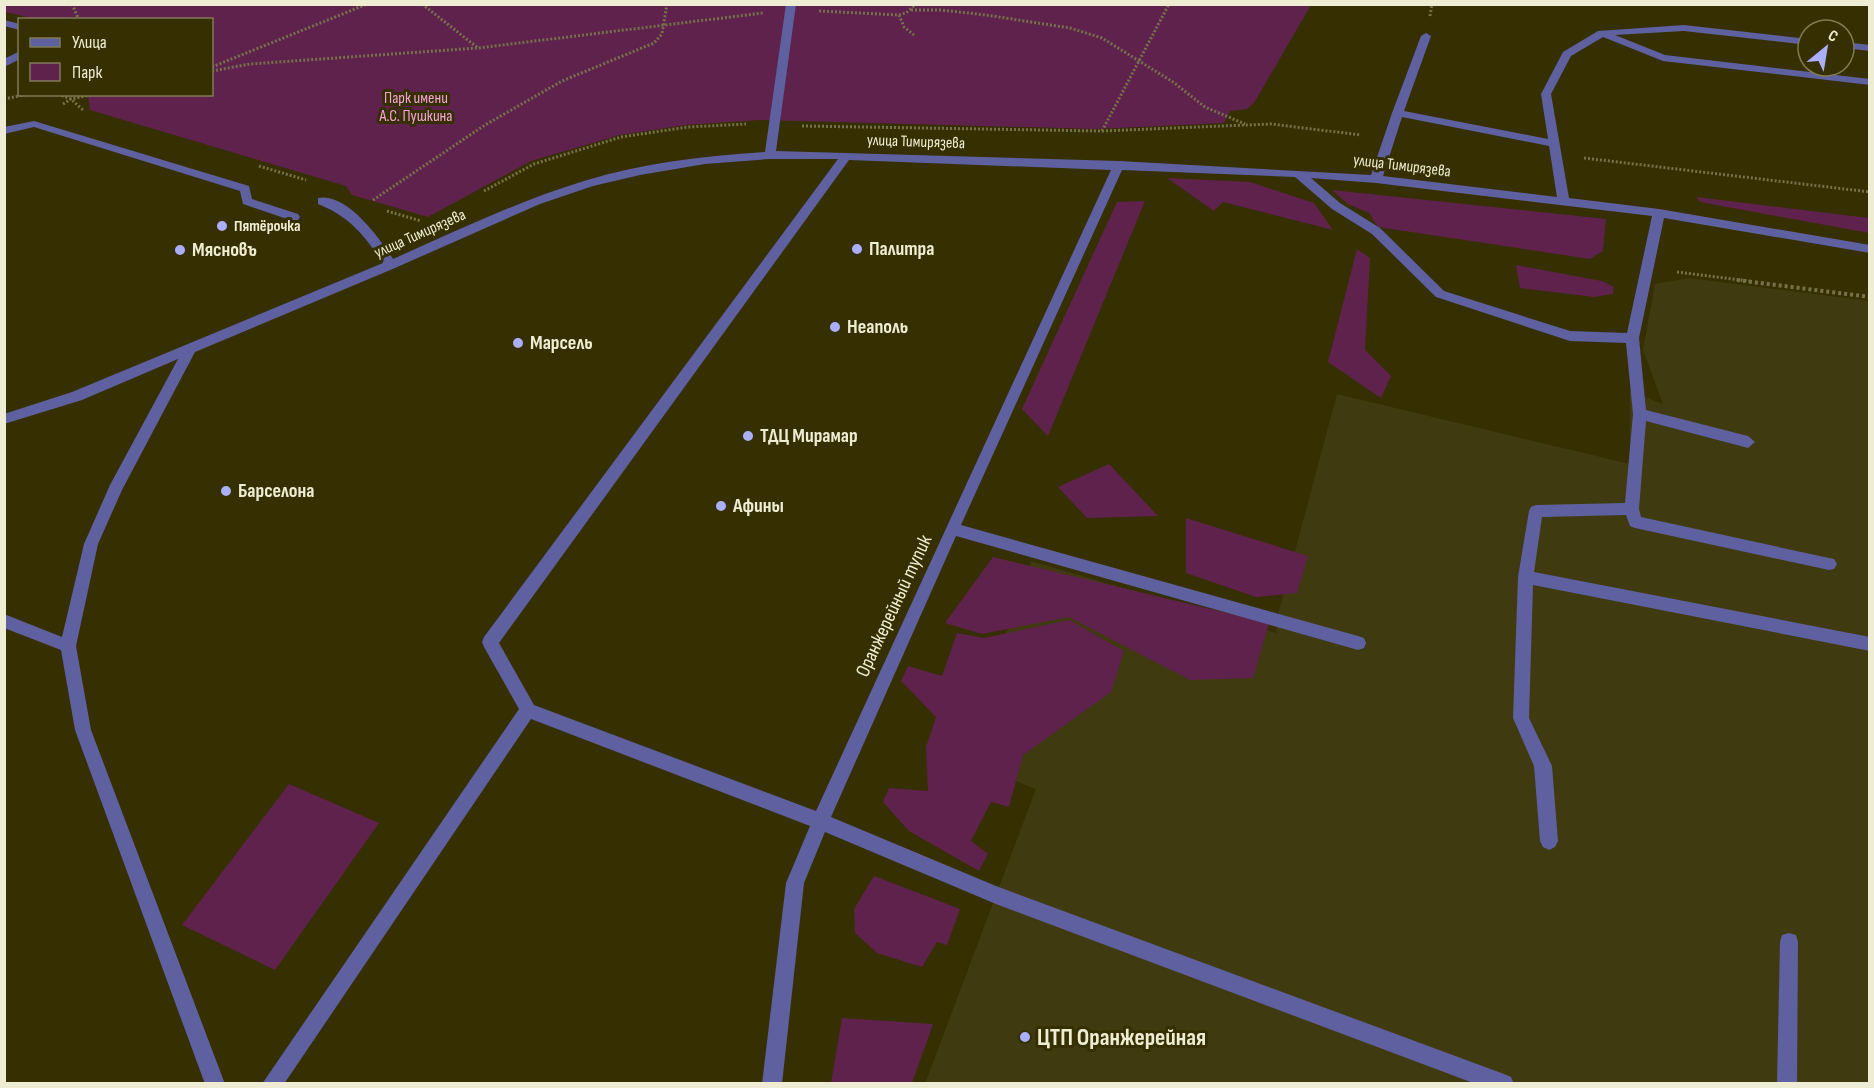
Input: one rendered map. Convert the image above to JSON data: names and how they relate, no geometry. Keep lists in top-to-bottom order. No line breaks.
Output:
{"streets":{"street":["улица Тимирязева","Оранжерейный тупик"]},"crossings":[["улица Тимирязева","Оранжерейный тупик"]],"parks":["Парк имени А.С. Пушкина"],"places":["Пятёрочка","Палитра","Мясновъ","Неаполь","Марсель","ТДЦ Мирамар","Барселона","Афины","ЦТП Оранжерейная"],"legend":["Улица","Парк"],"north":"top right"}
